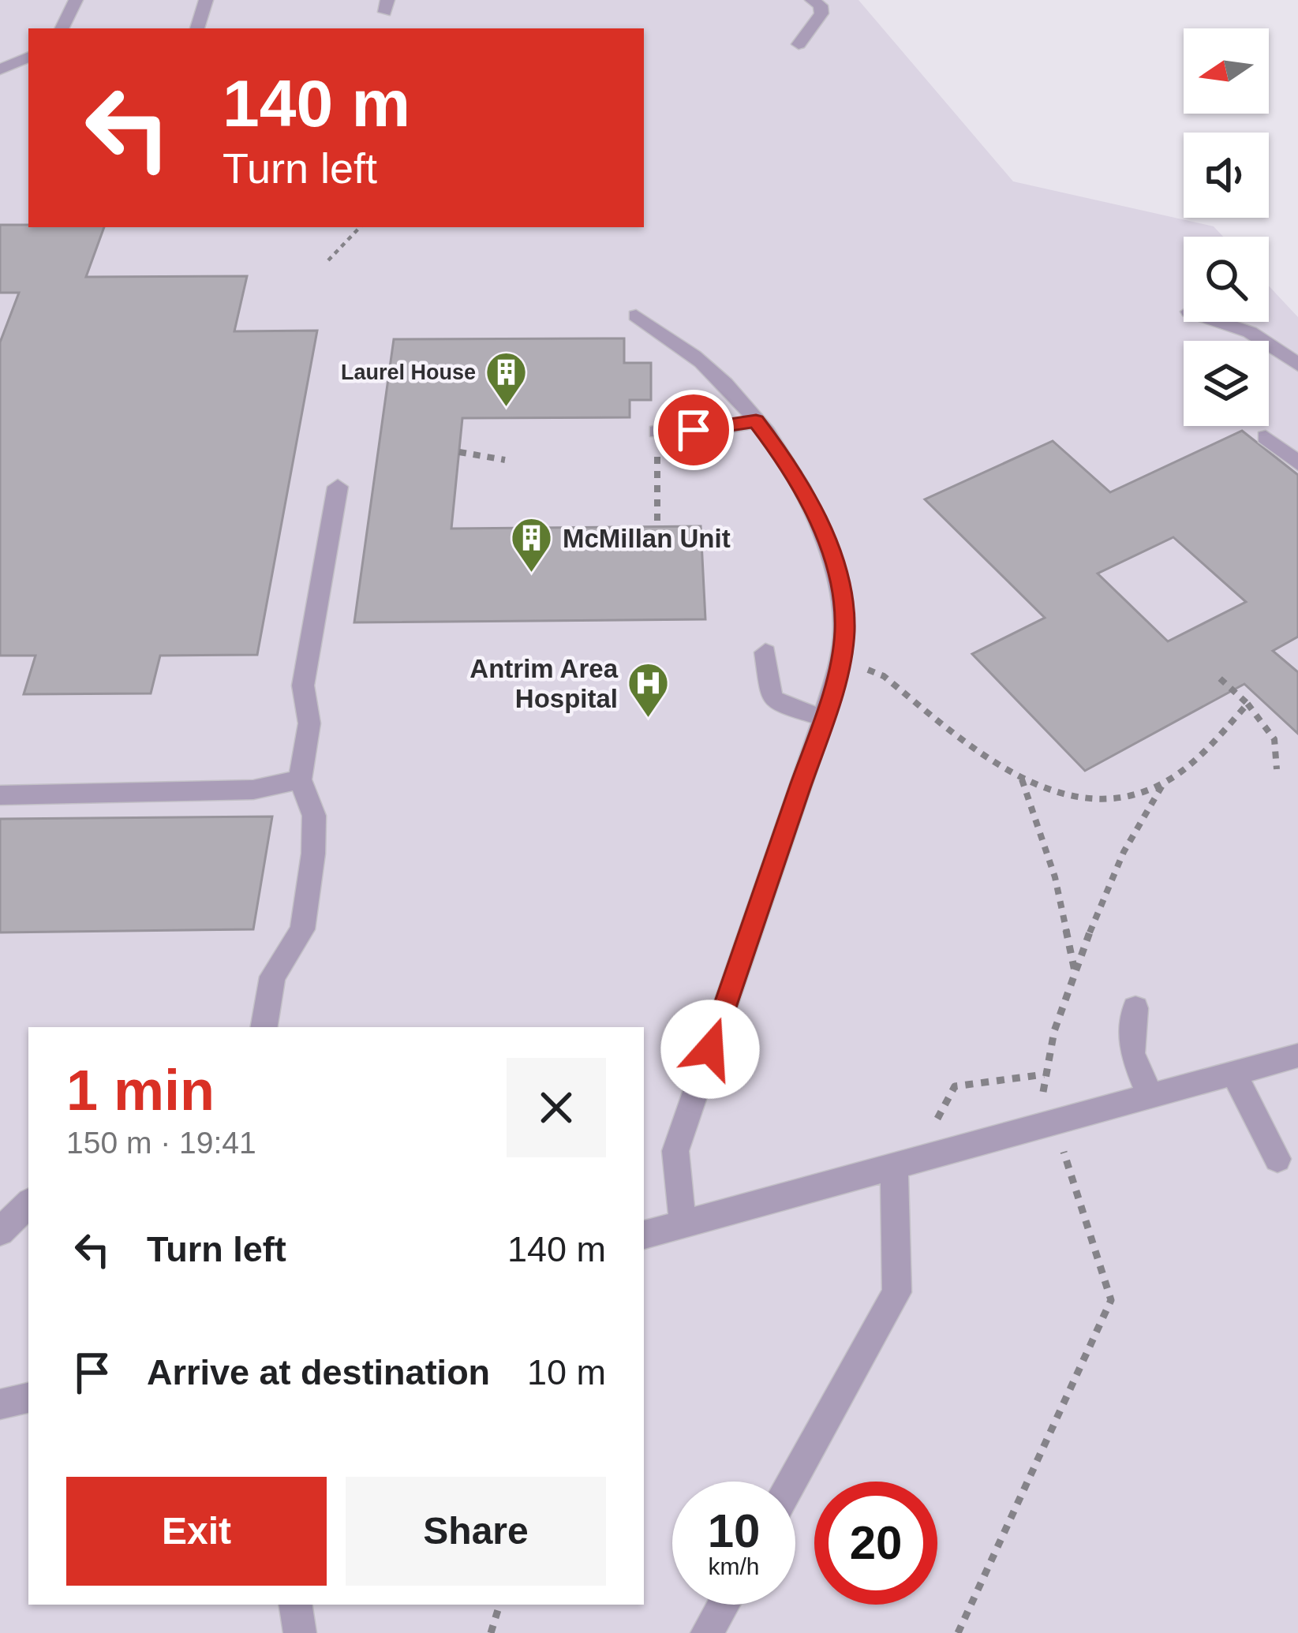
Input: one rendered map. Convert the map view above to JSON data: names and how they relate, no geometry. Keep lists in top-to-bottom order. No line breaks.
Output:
{"places":{"building":["Laurel House","McMillan Unit"],"hospital":["Antrim Area Hospital"]},"north":"left","page":{"turn":["140 m","Turn left"],"heading":["1 min","150 m · 19:41"],"list":[{"name":"Turn left","value":"140 m"},{"name":"Arrive at destination","value":"10 m"}],"buttons":["Exit","Share"],"speed":"10 km/h","limit":"20"}}
